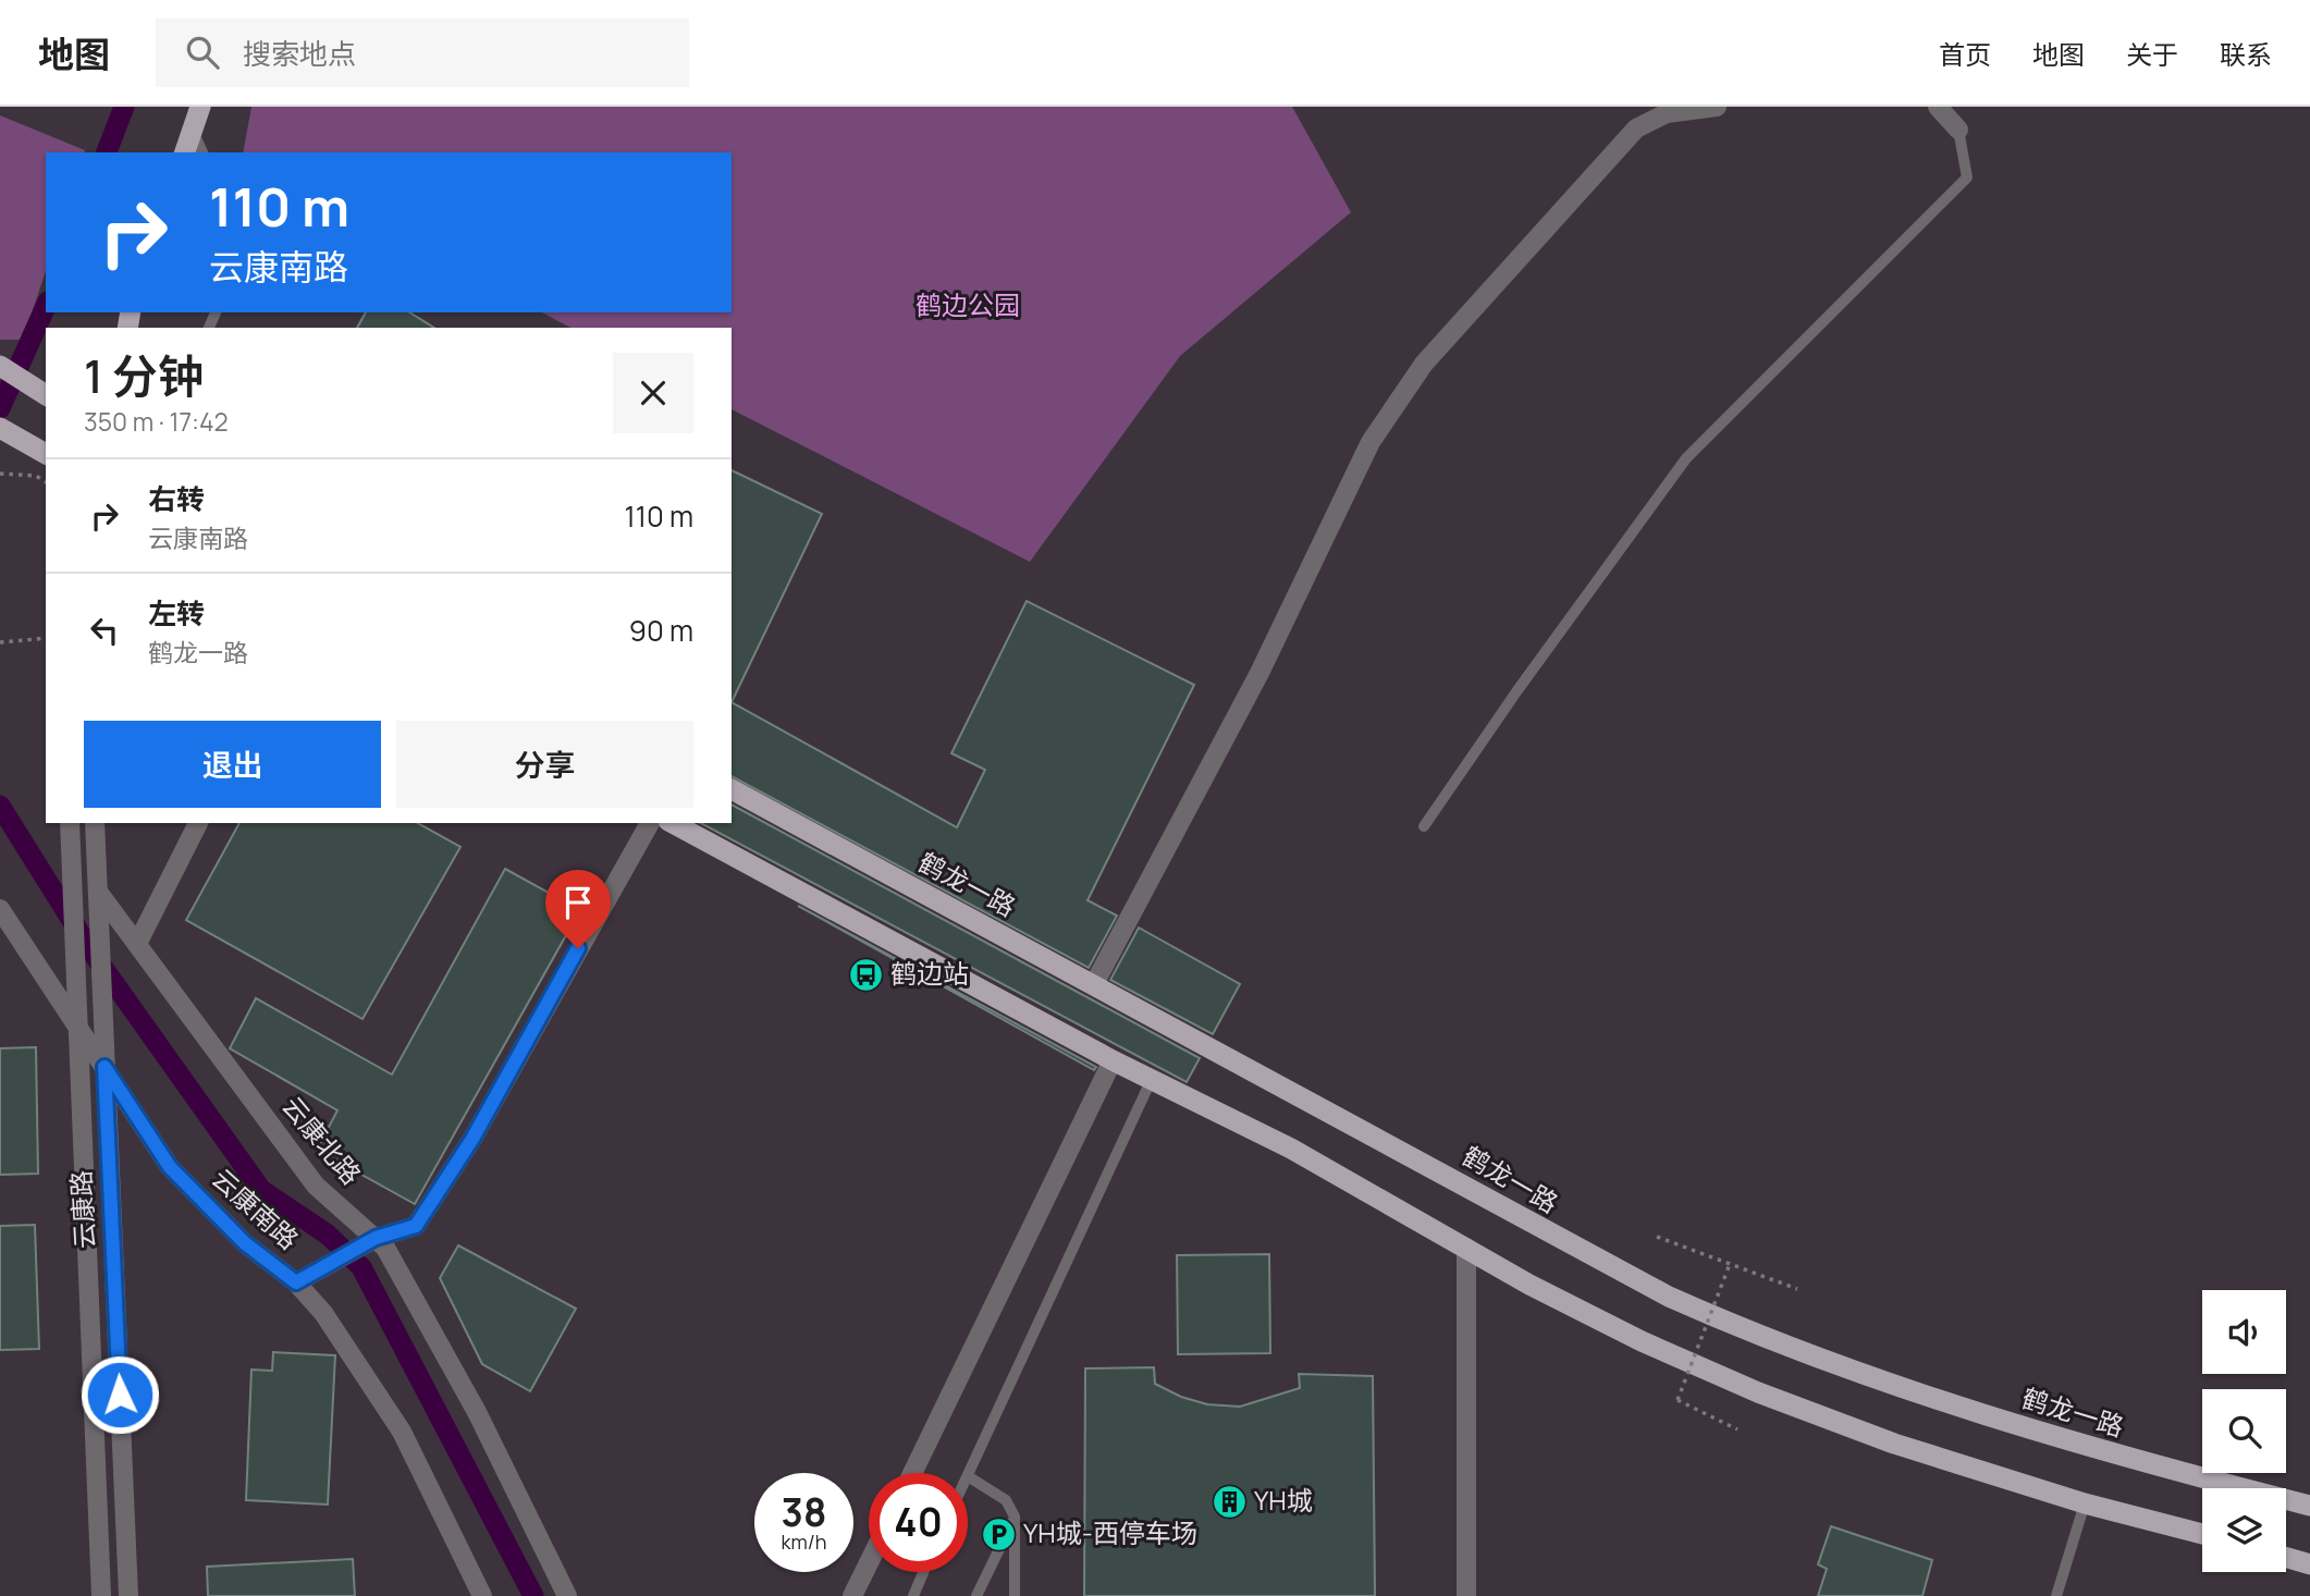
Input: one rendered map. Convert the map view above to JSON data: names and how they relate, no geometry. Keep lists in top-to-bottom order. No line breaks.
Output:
{"streets":{"highway":["鹤龙一路"],"street":["云康北路","云康路","云康南路"]},"crossings":[["云康北路","云康路"],["云康路","云康南路"]],"parks":["鹤边公园"],"places":{"bus stop":["鹤边站"],"building":["YH城"],"parking":["YH城-西停车场"]},"page":{"header":"地图","search":"搜索地点","nav":["首页","地图","关于","联系"],"turn":["110 m","云康南路"],"heading":["1 分钟","350 m · 17:42"],"list":[{"name":"右转","note":"云康南路","value":"110 m"},{"name":"左转","note":"鹤龙一路","value":"90 m"}],"buttons":["退出","分享"],"speed":"38 km/h","limit":"40"}}
